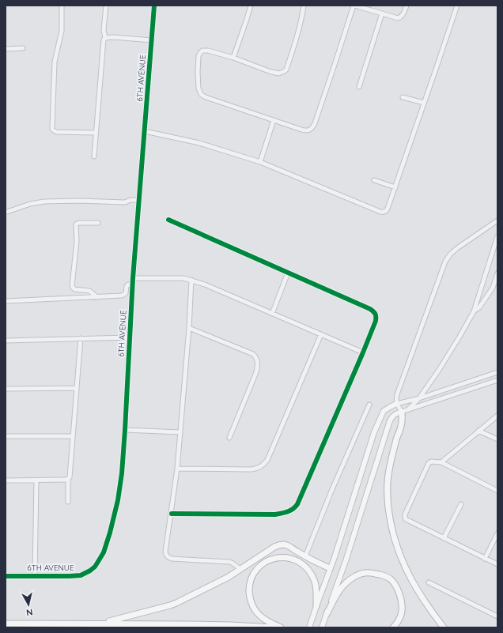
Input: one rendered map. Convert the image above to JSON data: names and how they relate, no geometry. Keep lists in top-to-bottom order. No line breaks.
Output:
{"streets":{"street":["6TH AVENUE"]},"north":"bottom"}
